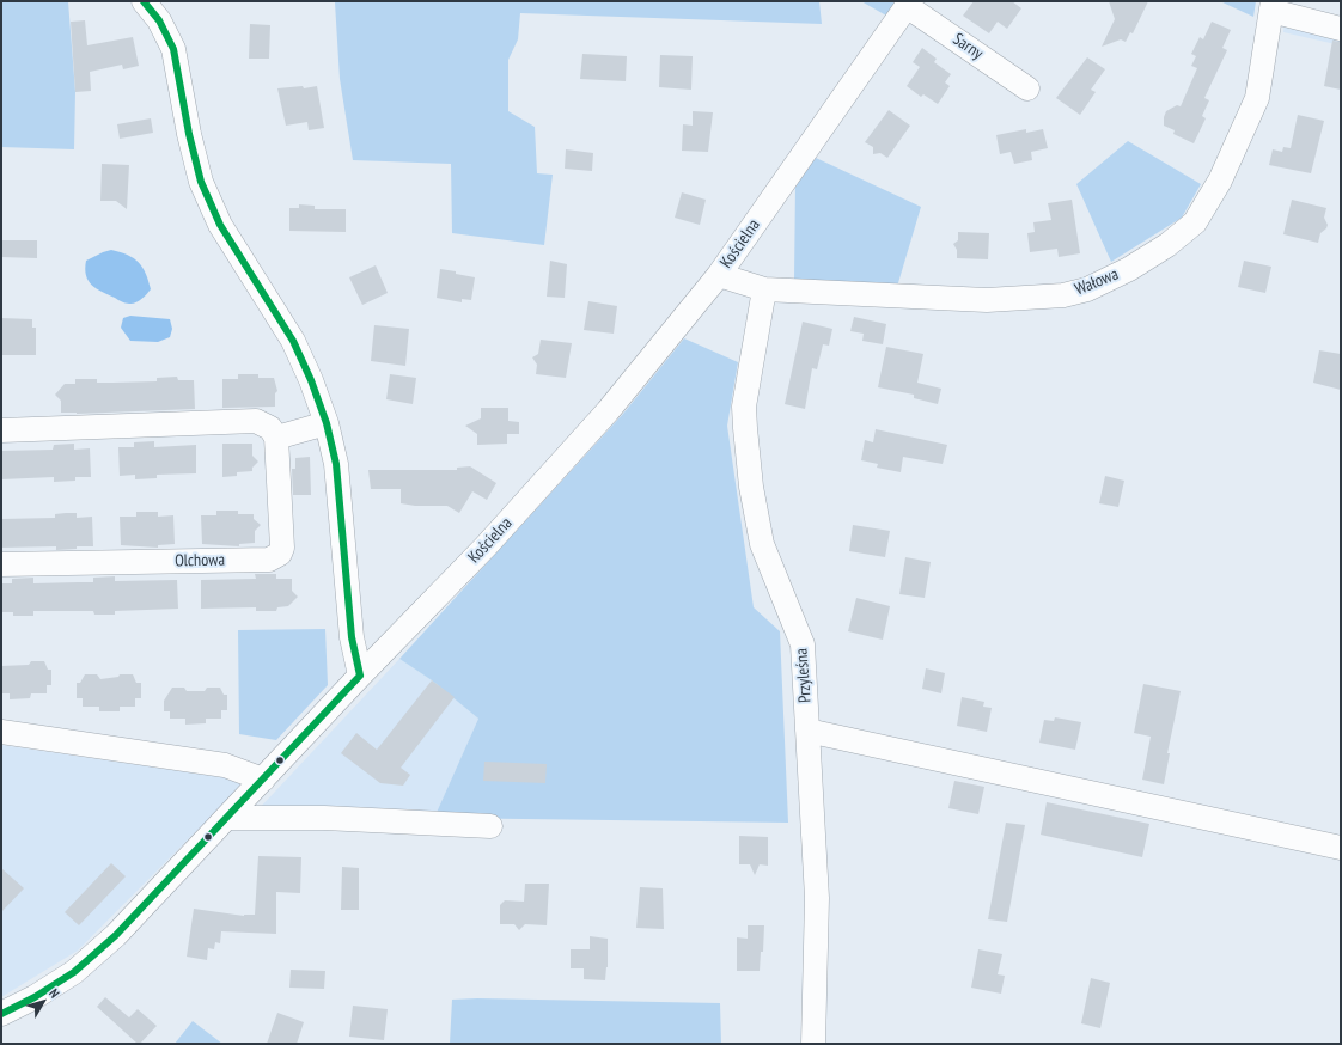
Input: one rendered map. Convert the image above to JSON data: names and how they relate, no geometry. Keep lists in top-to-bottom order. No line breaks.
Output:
{"streets":{"street":["Sarny","Kościelna","Wałowa","Olchowa","Przyleśna"]},"crossings":[["Sarny","Kościelna"],["Kościelna","Wałowa"],["Wałowa","Przyleśna"]],"north":"top right"}
